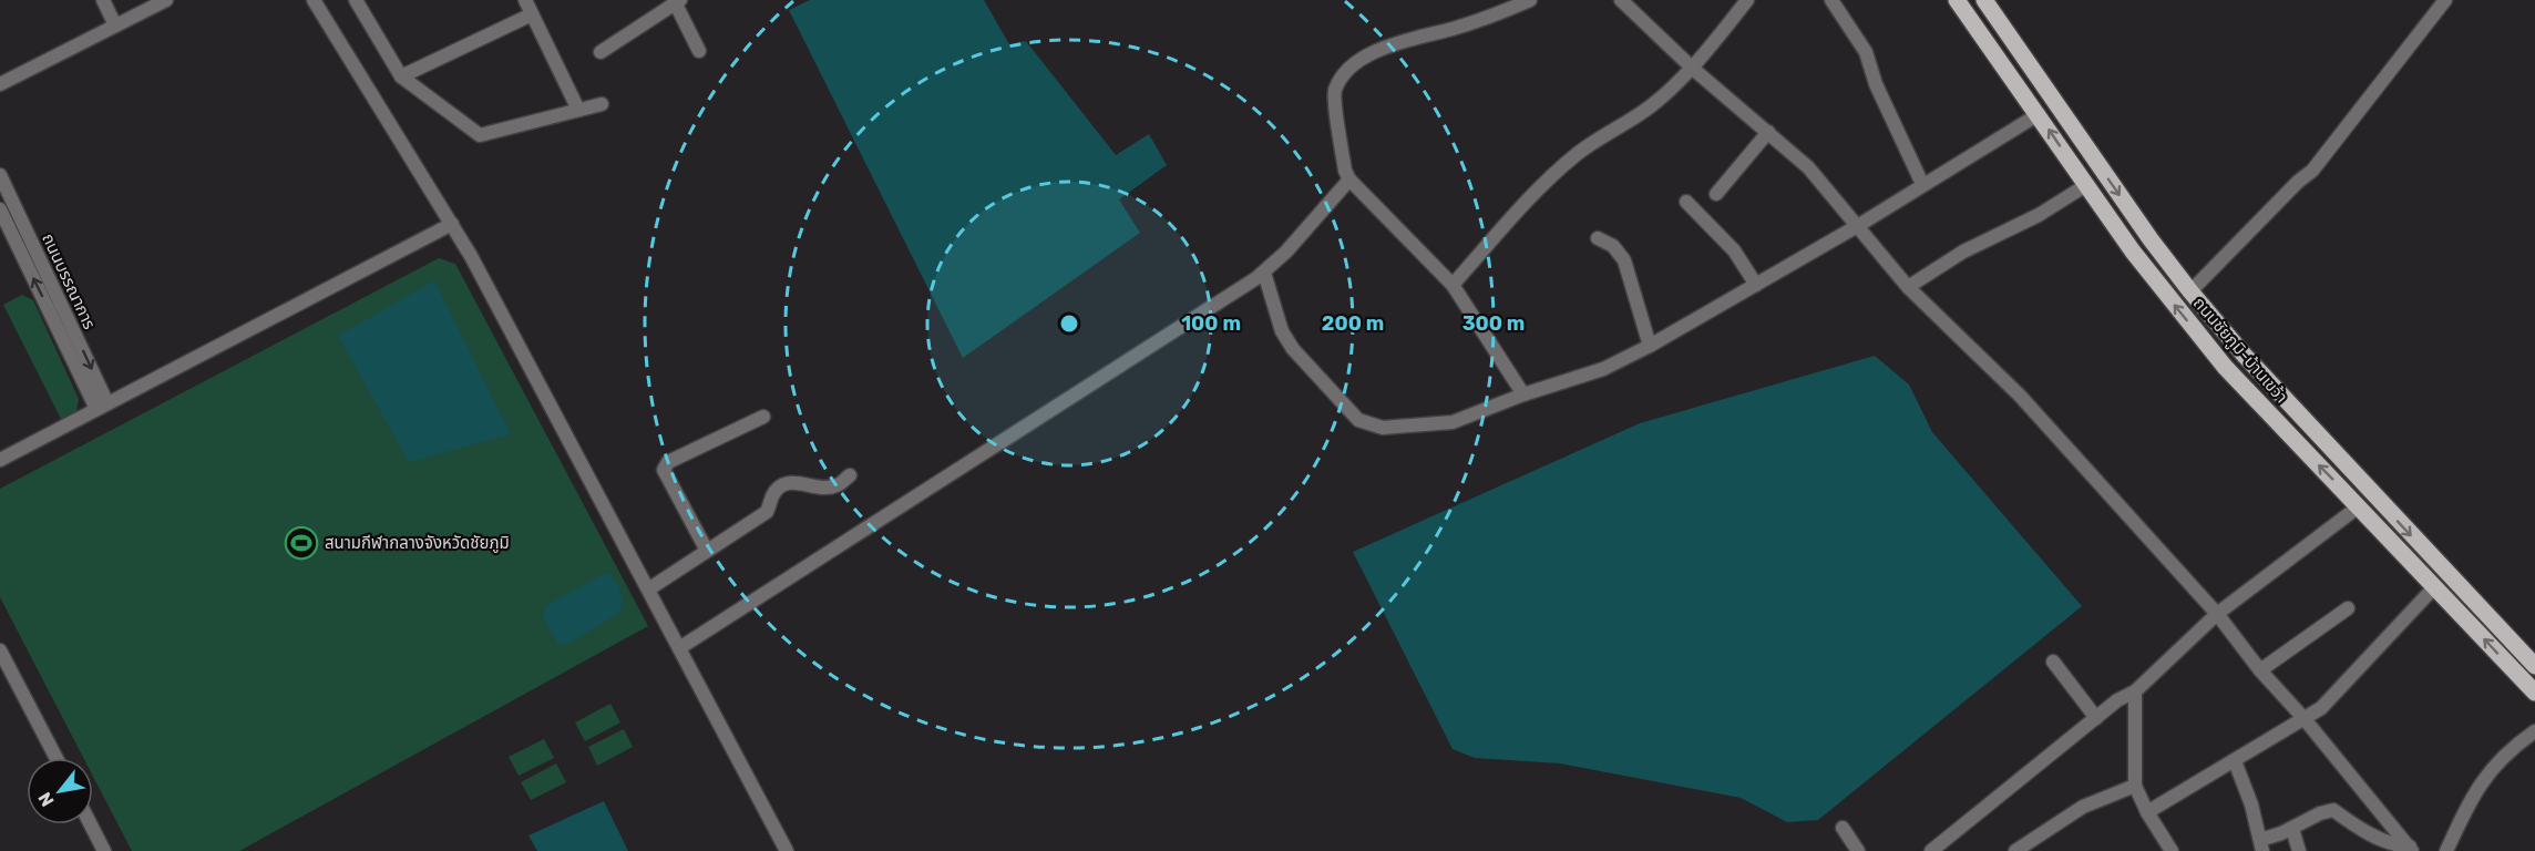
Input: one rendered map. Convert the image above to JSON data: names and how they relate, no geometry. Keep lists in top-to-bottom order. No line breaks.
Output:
{"streets":{"main road":["ถนนชัยภูมิ-บ้านเขว้า"],"street":["ถนนบรรณาการ"]},"places":{"sports":["สนามกีฬากลางจังหวัดชัยภูมิ"]},"north":"bottom left","rings":["100 m","200 m","300 m"]}
